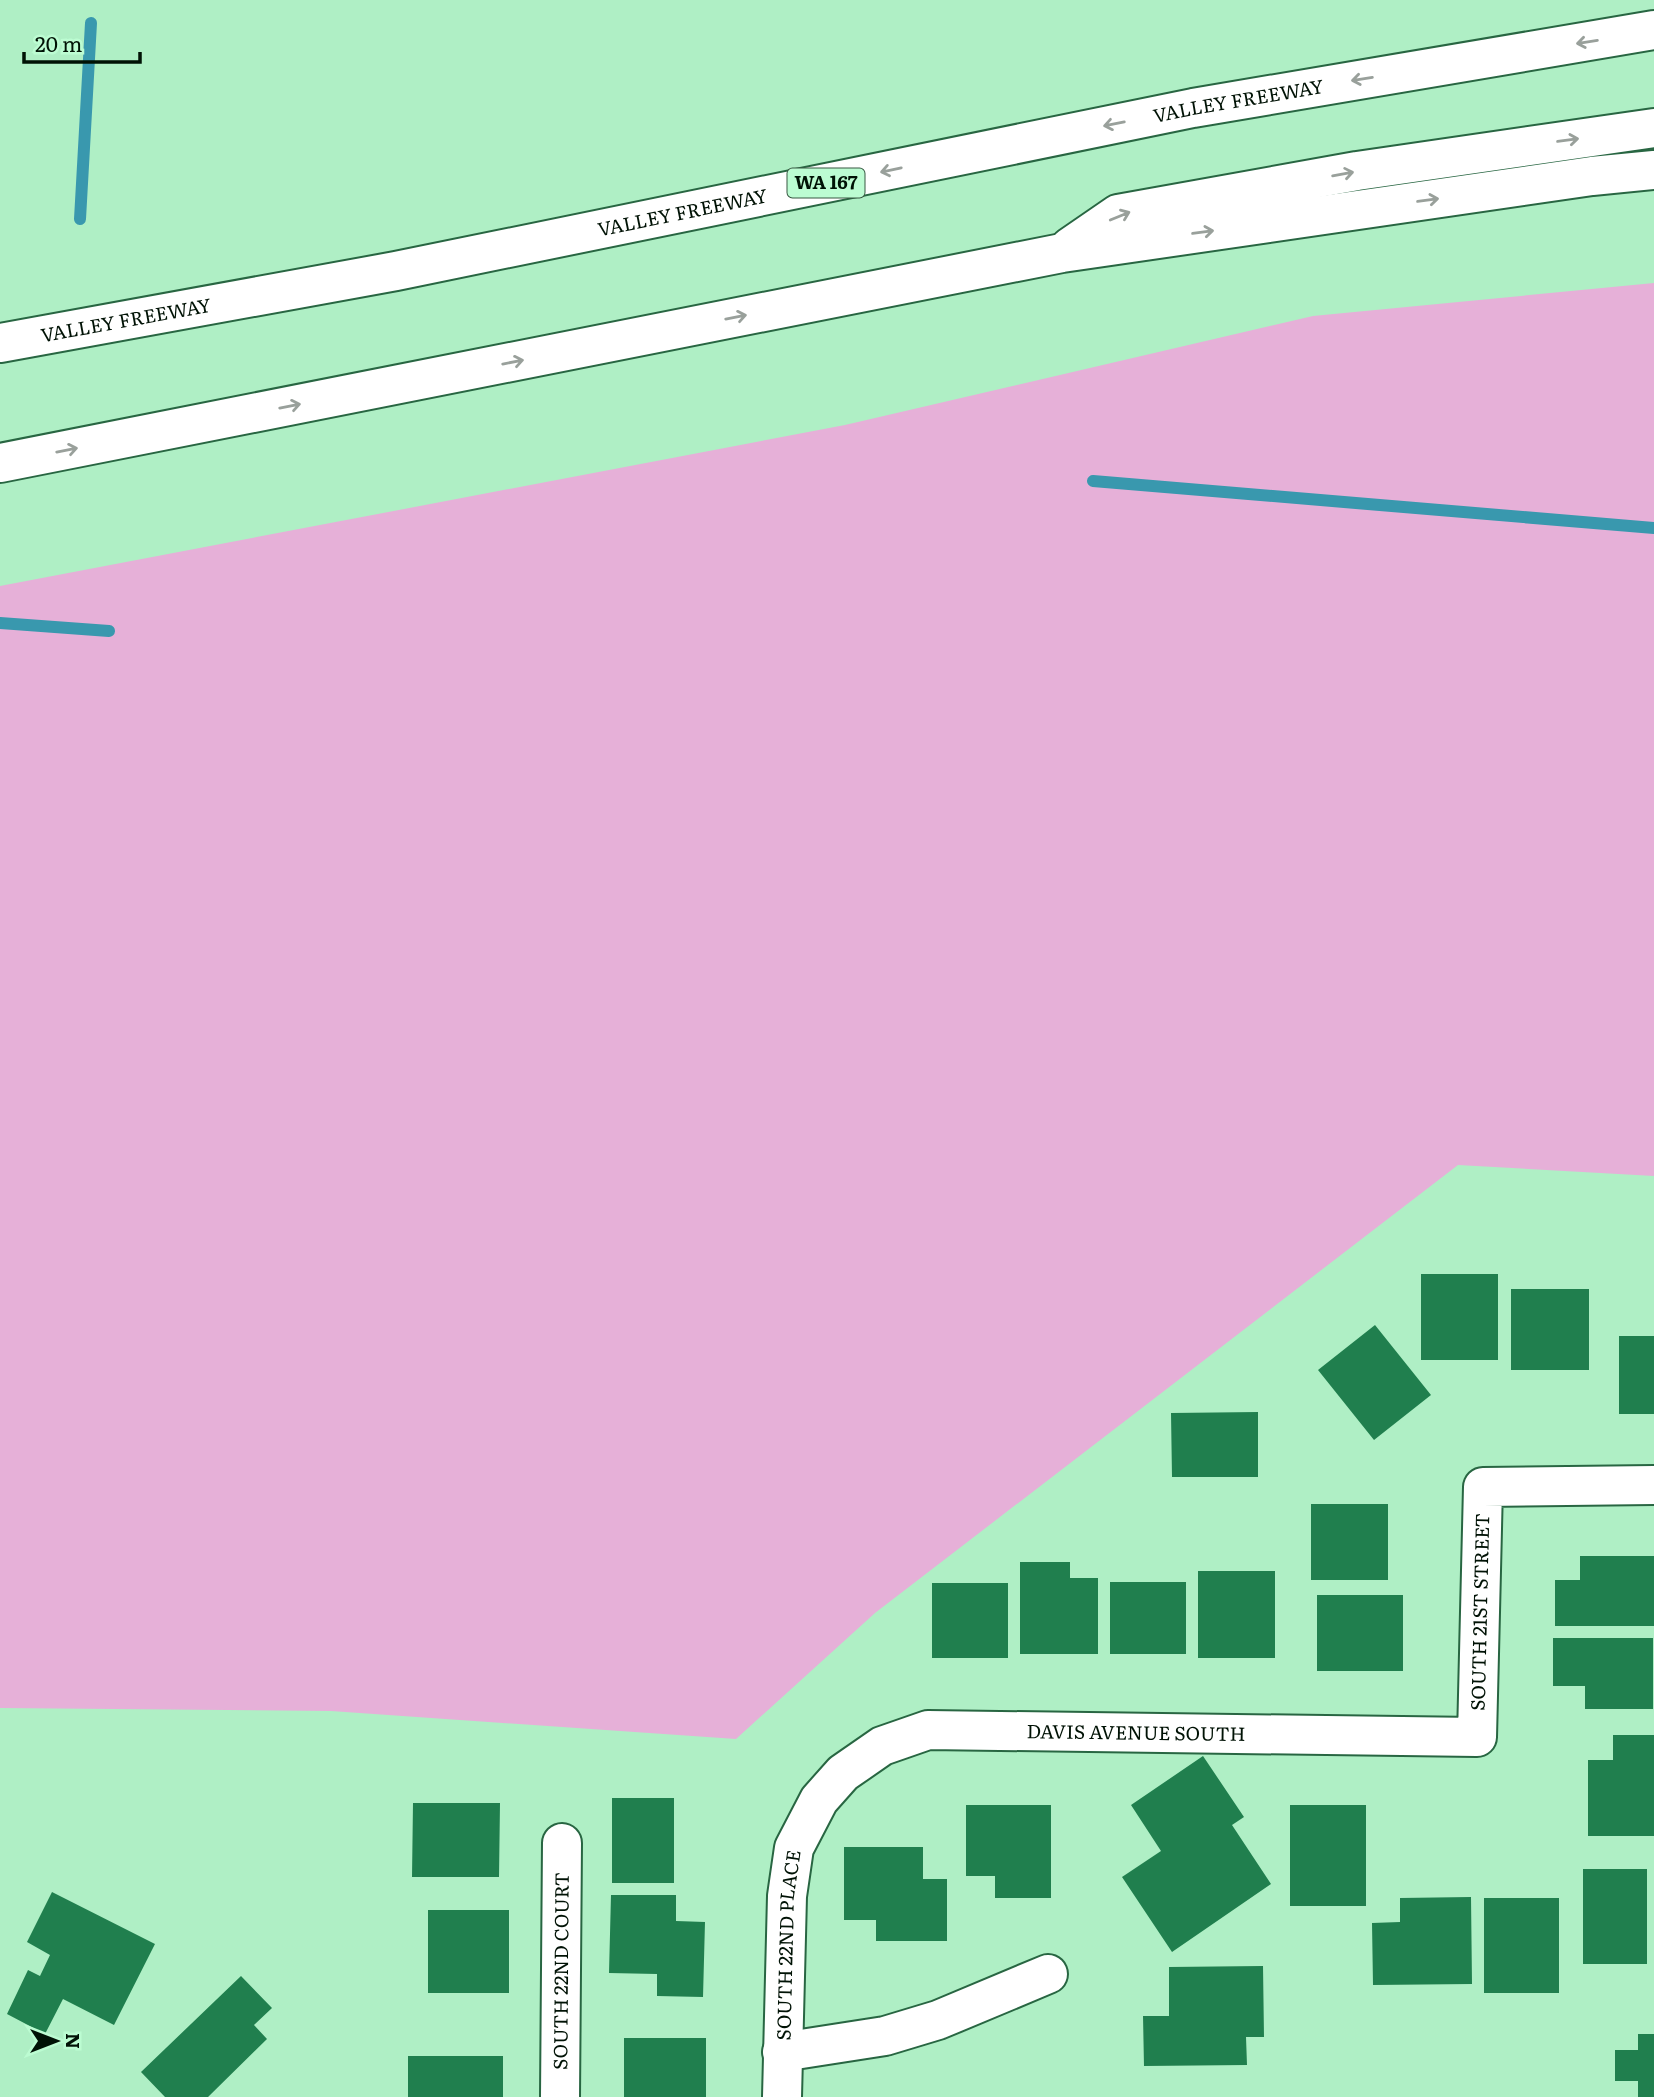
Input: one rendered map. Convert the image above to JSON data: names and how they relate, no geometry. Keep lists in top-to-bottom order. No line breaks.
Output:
{"streets":{"main road":["VALLEY FREEWAY","WA 167","SOUTH 21ST STREET","DAVIS AVENUE SOUTH","SOUTH 22ND PLACE","SOUTH 22ND COURT"]},"crossings":[["SOUTH 21ST STREET","DAVIS AVENUE SOUTH"],["DAVIS AVENUE SOUTH","SOUTH 22ND PLACE"]],"scale_bar":"20 m","north":"right"}
